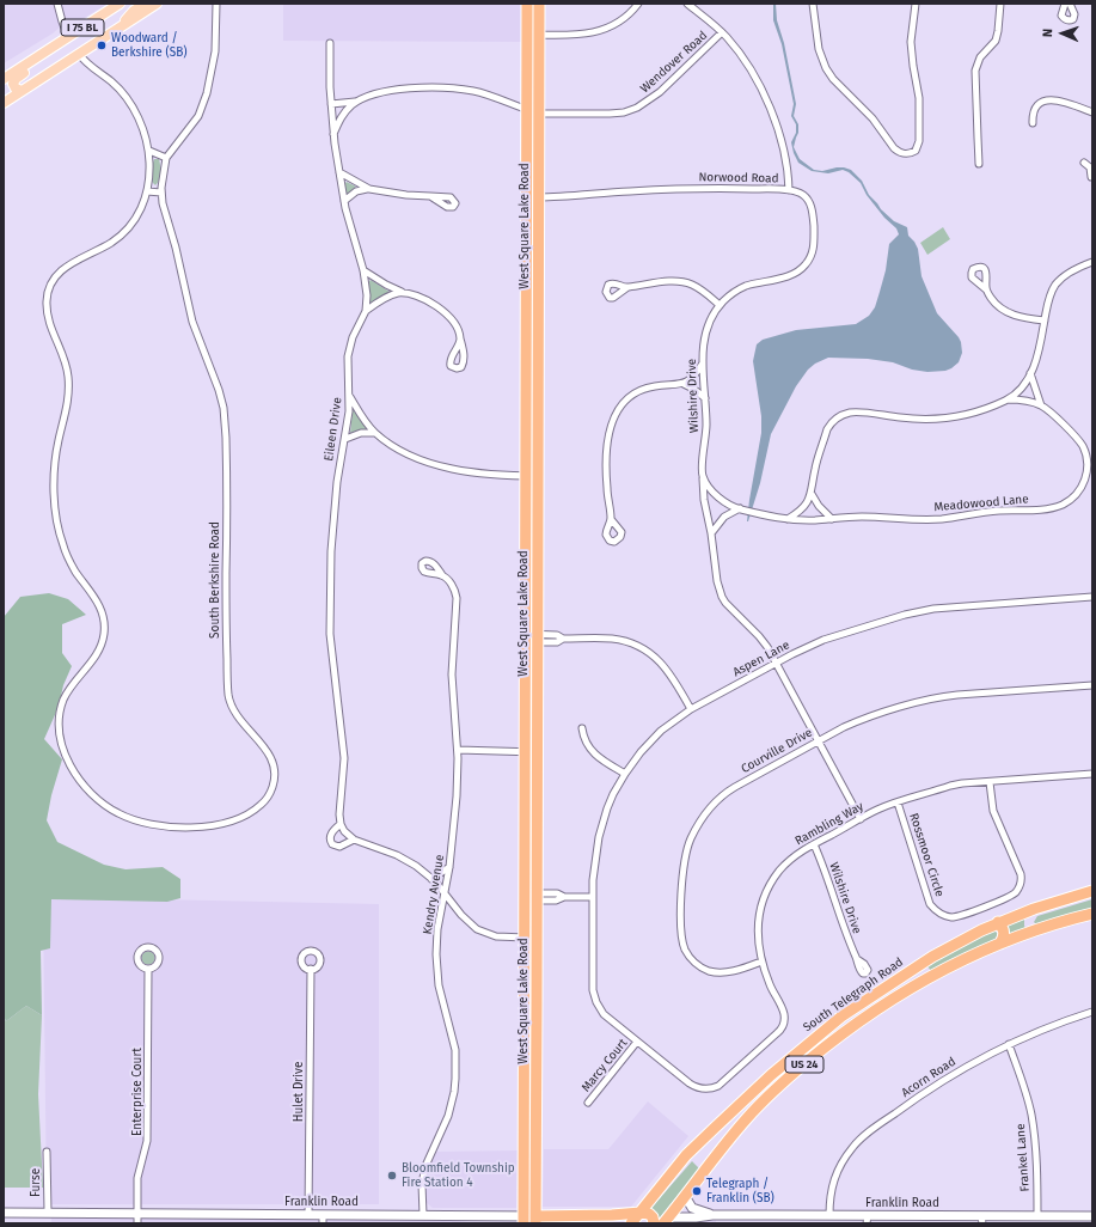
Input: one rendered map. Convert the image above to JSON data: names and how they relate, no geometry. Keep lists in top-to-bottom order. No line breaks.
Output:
{"streets":{"highway":["West Square Lake Road","South Telegraph Road","US 24","Franklin Road"],"main road":["I 75 BL"],"street":["Wendover Road","Norwood Road","Wilshire Drive","Eileen Drive","Meadowood Lane","South Berkshire Road","Aspen Lane","Courville Drive","Rambling Way","Rossmoor Circle","Kendry Avenue","Marcy Court","Acorn Road","Enterprise Court","Hulet Drive","Frankel Lane","Furse"]},"crossings":[["Wendover Road","Norwood Road"],["Wendover Road","West Square Lake Road"],["Norwood Road","West Square Lake Road"],["Norwood Road","Wilshire Drive"],["West Square Lake Road","Franklin Road"],["Wilshire Drive","Aspen Lane"],["Wilshire Drive","Courville Drive"],["Wilshire Drive","Rambling Way"],["Aspen Lane","Rambling Way"],["Courville Drive","Rambling Way"],["Rambling Way","Rossmoor Circle"],["Rambling Way","Marcy Court"],["Kendry Avenue","Franklin Road"],["South Telegraph Road","Franklin Road"],["Acorn Road","Frankel Lane"],["Acorn Road","Franklin Road"],["Enterprise Court","Franklin Road"],["Hulet Drive","Franklin Road"],["Frankel Lane","Franklin Road"],["Furse","Franklin Road"]],"places":["Woodward / Berkshire (SB)","Bloomfield Township Fire Station 4","Telegraph / Franklin (SB)"],"north":"left"}
